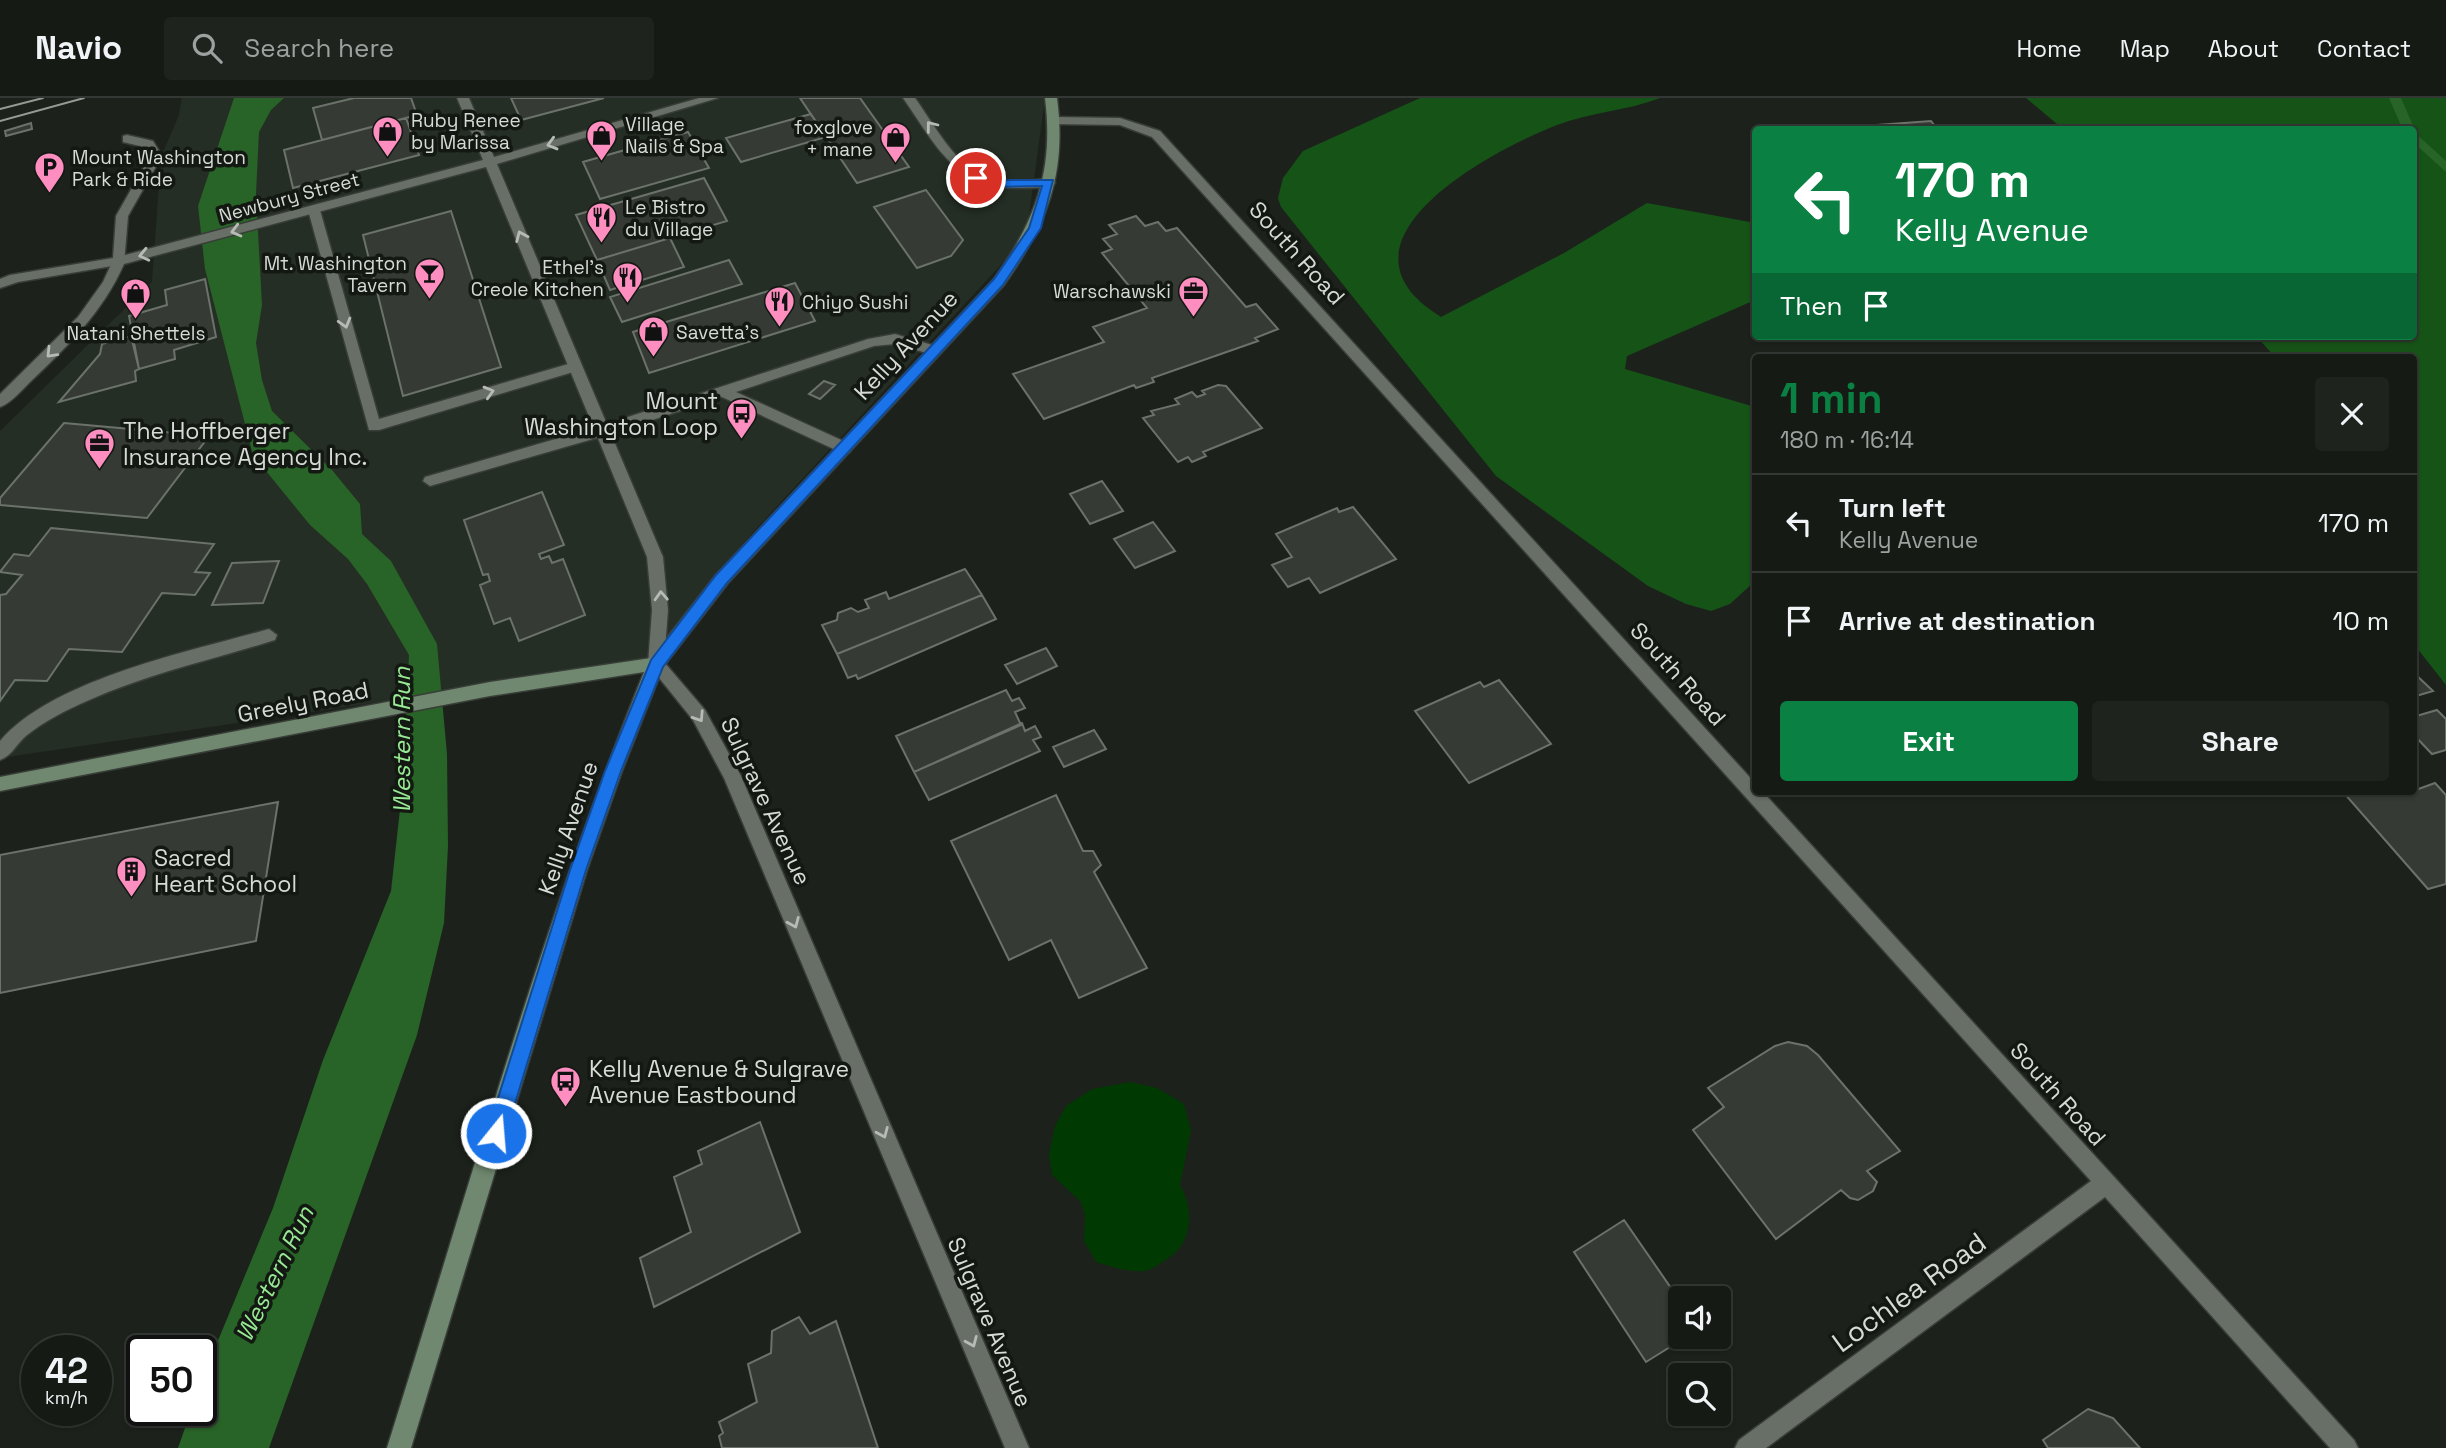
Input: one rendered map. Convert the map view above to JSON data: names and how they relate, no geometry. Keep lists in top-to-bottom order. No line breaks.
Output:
{"streets":{"main road":["Kelly Avenue","Greely Road"],"street":["Newbury Street","South Road","Sulgrave Avenue","Lochlea Road"]},"crossings":[["South Road","Kelly Avenue"],["South Road","Lochlea Road"],["Kelly Avenue","Greely Road"],["Kelly Avenue","Sulgrave Avenue"],["Greely Road","Sulgrave Avenue"]],"one_way":["Newbury Street","Sulgrave Avenue"],"water":["Western Run"],"places":{"shop":["Ruby Renee by Marissa","Village Nails & Spa","foxglove + mane","Natani Shettels","Savetta's"],"parking":["Mount Washington Park & Ride"],"restaurant":["Le Bistro du Village","Ethel's Creole Kitchen","Chiyo Sushi"],"bar":["Mt. Washington Tavern"],"office":["Warschawski","The Hoffberger Insurance Agency Inc."],"bus stop":["Mount Washington Loop","Kelly Avenue & Sulgrave Avenue Eastbound"],"building":["Sacred Heart School"]},"page":{"header":"Navio","search":"Search here","nav":["Home","Map","About","Contact"],"turn":["170 m","Kelly Avenue"],"then":"Then","heading":["1 min","180 m · 16:14"],"list":[{"name":"Turn left","note":"Kelly Avenue","value":"170 m"},{"name":"Arrive at destination","value":"10 m"}],"buttons":["Exit","Share"],"speed":"42 km/h","limit":"50"}}
